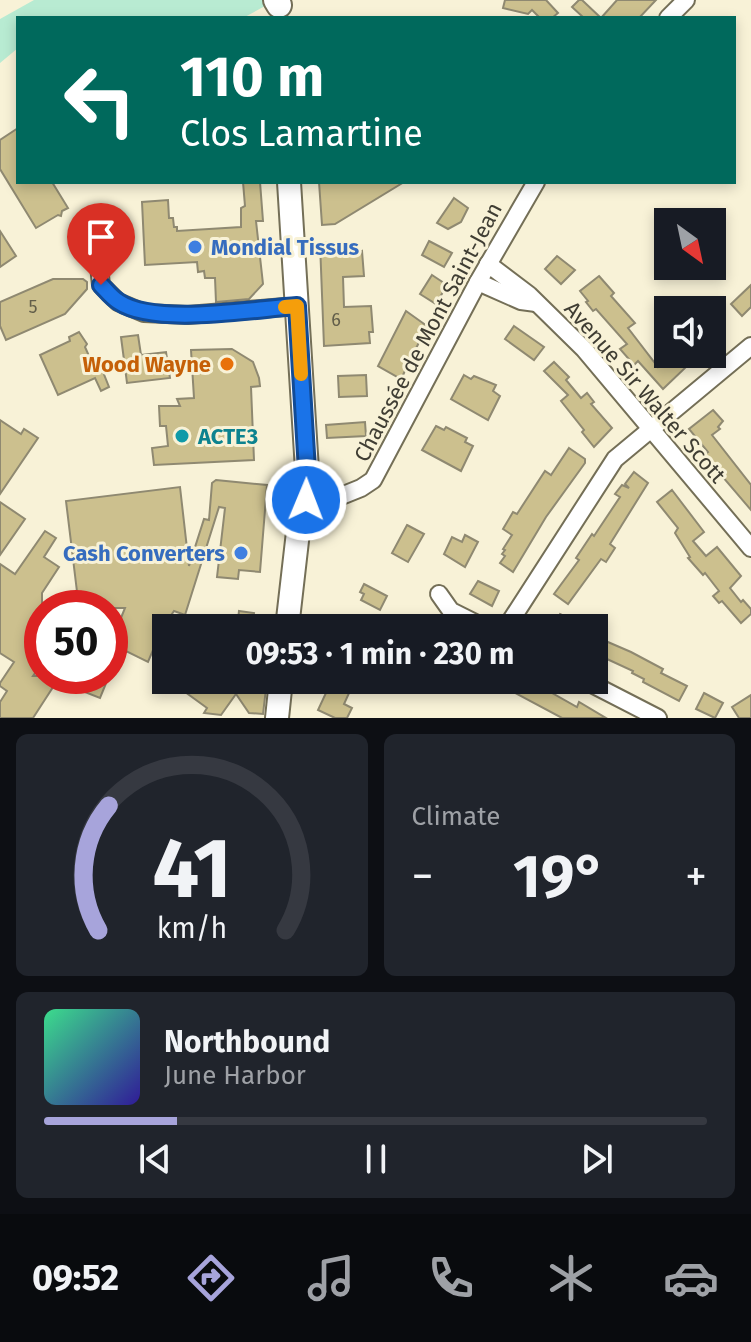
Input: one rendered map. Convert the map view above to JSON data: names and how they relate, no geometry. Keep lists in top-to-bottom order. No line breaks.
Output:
{"streets":{"street":["Chaussée de Mont Saint-Jean","Avenue Sir Walter Scott"]},"crossings":[["Chaussée de Mont Saint-Jean","Avenue Sir Walter Scott"]],"places":["Mondial Tissus","Wood Wayne","ACTE3","Cash Converters"],"house_numbers":["5","6"],"north":"bottom right","page":{"turn":["110 m","Clos Lamartine"],"limit":"50","trip":"09:53 · 1 min · 230 m","tile":"Climate","heat":["−","19°","+"],"song":["Northbound","June Harbor"],"tabs":"09:52","gauge":["41","km/h"]}}
